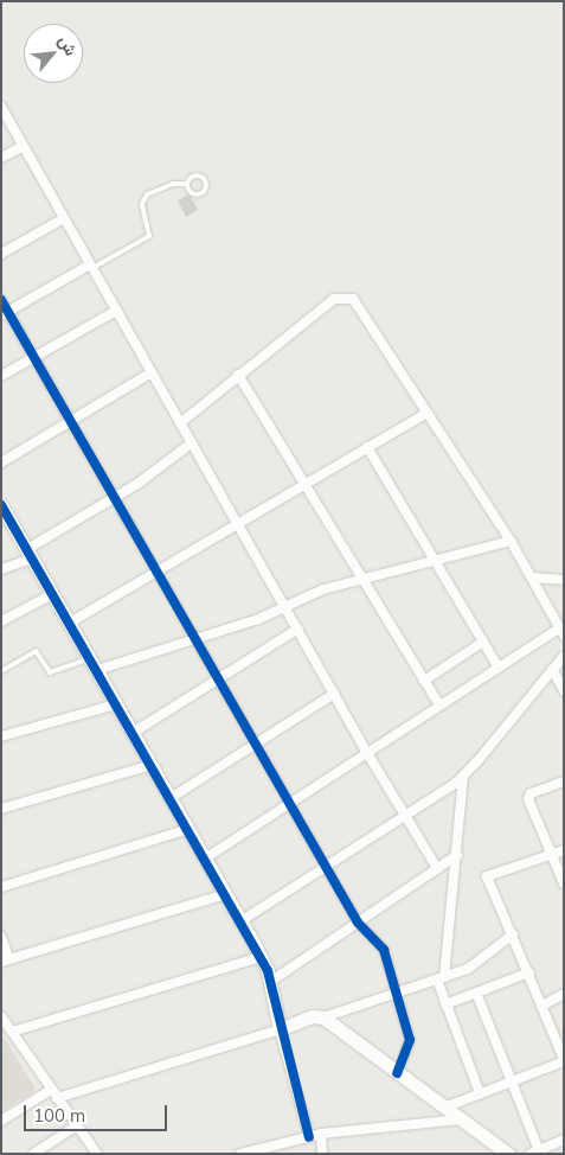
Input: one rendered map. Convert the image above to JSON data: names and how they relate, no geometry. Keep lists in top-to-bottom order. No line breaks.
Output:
{"scale_bar":"100 m","north":"top right"}
